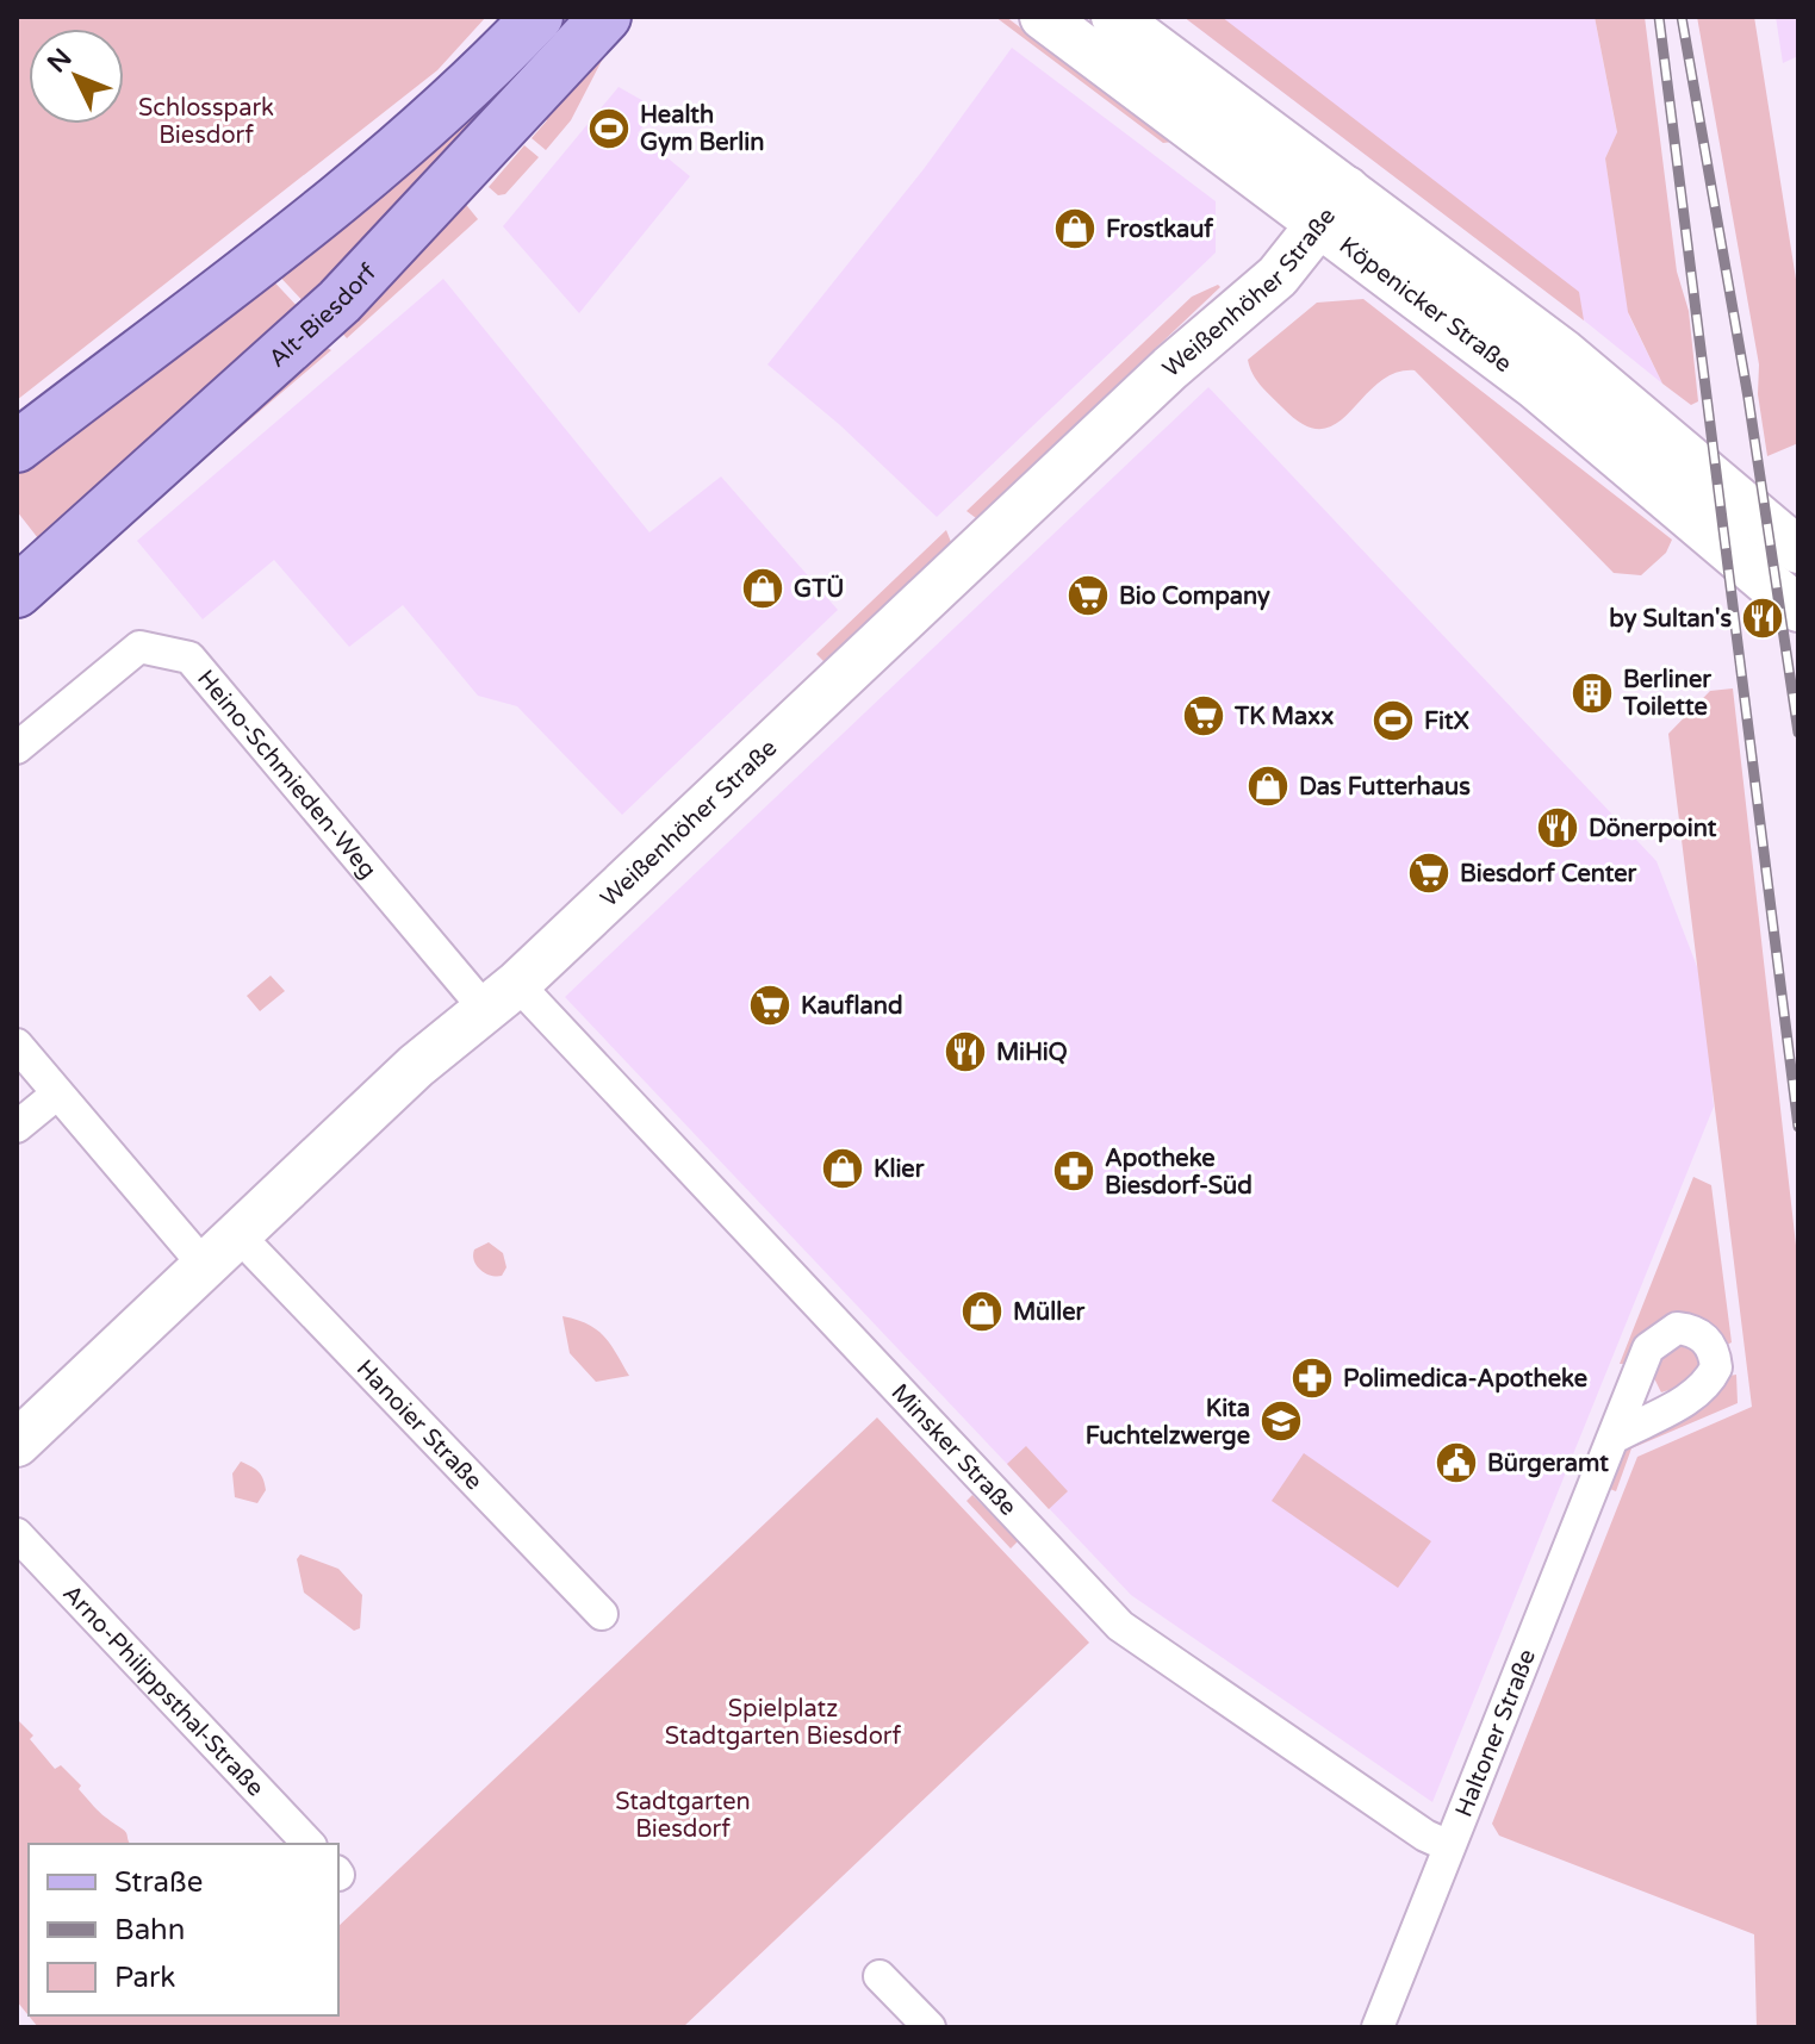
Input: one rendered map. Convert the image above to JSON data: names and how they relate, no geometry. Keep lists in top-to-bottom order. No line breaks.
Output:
{"streets":{"main road":["Weißenhöher Straße","Köpenicker Straße","Alt-Biesdorf"],"street":["Heino-Schmieden-Weg","Hanoier Straße","Minsker Straße","Arno-Philippsthal-Straße","Haltoner Straße"]},"crossings":[["Weißenhöher Straße","Köpenicker Straße"],["Weißenhöher Straße","Heino-Schmieden-Weg"],["Weißenhöher Straße","Hanoier Straße"],["Weißenhöher Straße","Minsker Straße"],["Heino-Schmieden-Weg","Minsker Straße"],["Minsker Straße","Haltoner Straße"]],"parks":["Schlosspark Biesdorf","Spielplatz Stadtgarten Biesdorf","Stadtgarten Biesdorf"],"places":{"sports":["Health Gym Berlin","FitX"],"shop":["Frostkauf","GTÜ","Das Futterhaus","Klier","Müller"],"supermarket":["Bio Company","TK Maxx","Biesdorf Center","Kaufland"],"restaurant":["by Sultan's","Dönerpoint","MiHiQ"],"building":["Berliner Toilette"],"pharmacy":["Apotheke Biesdorf-Süd","Polimedica-Apotheke"],"school or university":["Kita Fuchtelzwerge"],"public building":["Bürgeramt"]},"legend":["Straße","Bahn","Park"],"north":"top left"}
